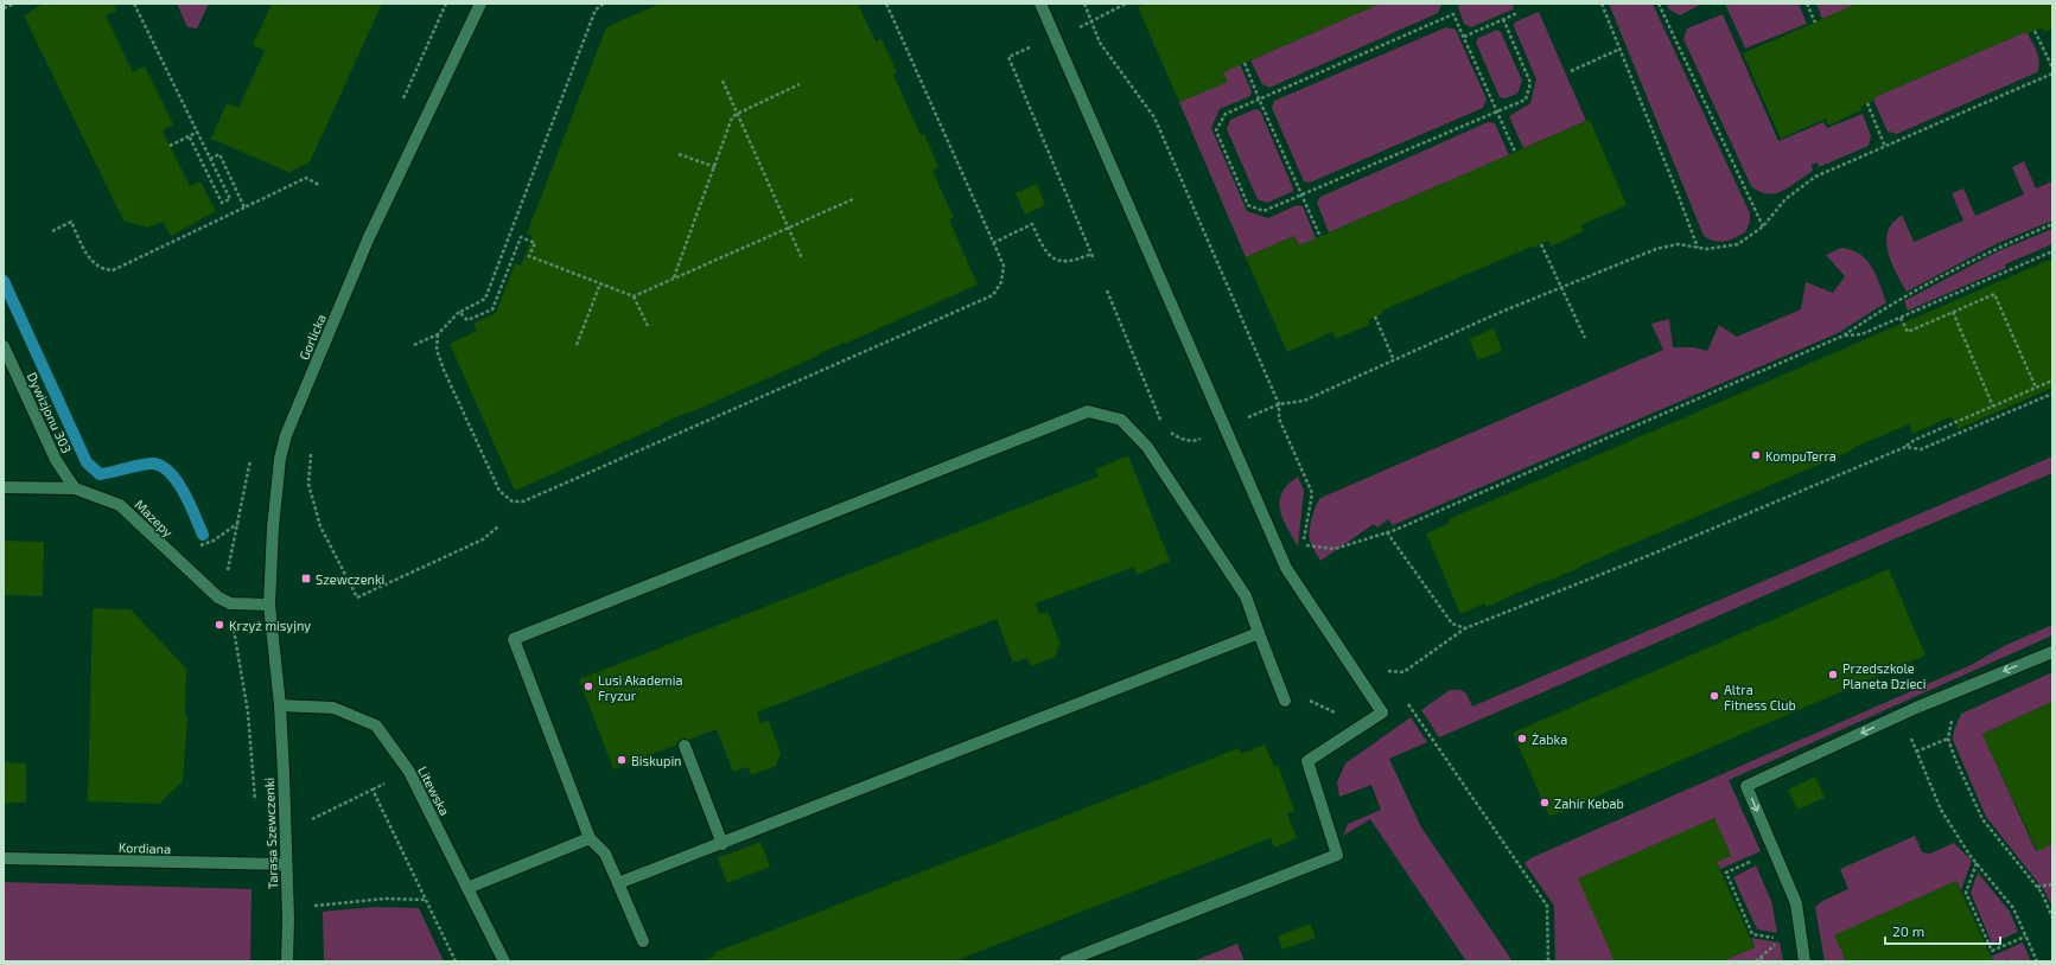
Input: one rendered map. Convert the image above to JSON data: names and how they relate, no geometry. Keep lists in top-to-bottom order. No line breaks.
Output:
{"streets":{"street":["Gorlicka","Dywizjonu 303","Mazepy","Litewska","Tarasa Szewczenki","Kordiana"]},"crossings":[["Gorlicka","Mazepy"],["Gorlicka","Litewska"],["Gorlicka","Tarasa Szewczenki"],["Dywizjonu 303","Mazepy"],["Litewska","Tarasa Szewczenki"],["Tarasa Szewczenki","Kordiana"]],"places":{"other":["KompuTerra","Krzyż misyjny","Przedszkole Planeta Dzieci","Lusi Akademia Fryzur","Altra Fitness Club","Żabka","Biskupin","Zahir Kebab"],"transit":["Szewczenki"]},"scale_bar":"20 m"}
